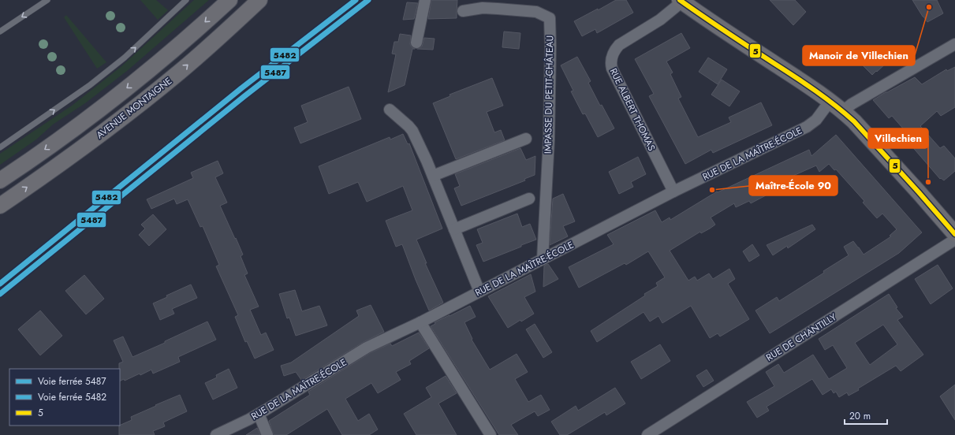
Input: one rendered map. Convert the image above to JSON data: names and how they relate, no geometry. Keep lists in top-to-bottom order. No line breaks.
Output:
{"streets":{"main road":["AVENUE MONTAIGNE"],"street":["IMPASSE DU PETIT-CHÂTEAU","RUE ALBERT THOMAS","RUE DE LA MAÎTRE-ÉCOLE","RUE DE CHANTILLY"]},"crossings":[["IMPASSE DU PETIT-CHÂTEAU","RUE DE LA MAÎTRE-ÉCOLE"],["RUE ALBERT THOMAS","RUE DE LA MAÎTRE-ÉCOLE"]],"places":["Manoir de Villechien","Villechien","Maître-École 90"],"lines":["rail line 5487","rail line 5482","transit line 5"],"legend":["Voie ferrée 5487","Voie ferrée 5482","5"],"scale_bar":"20 m"}
